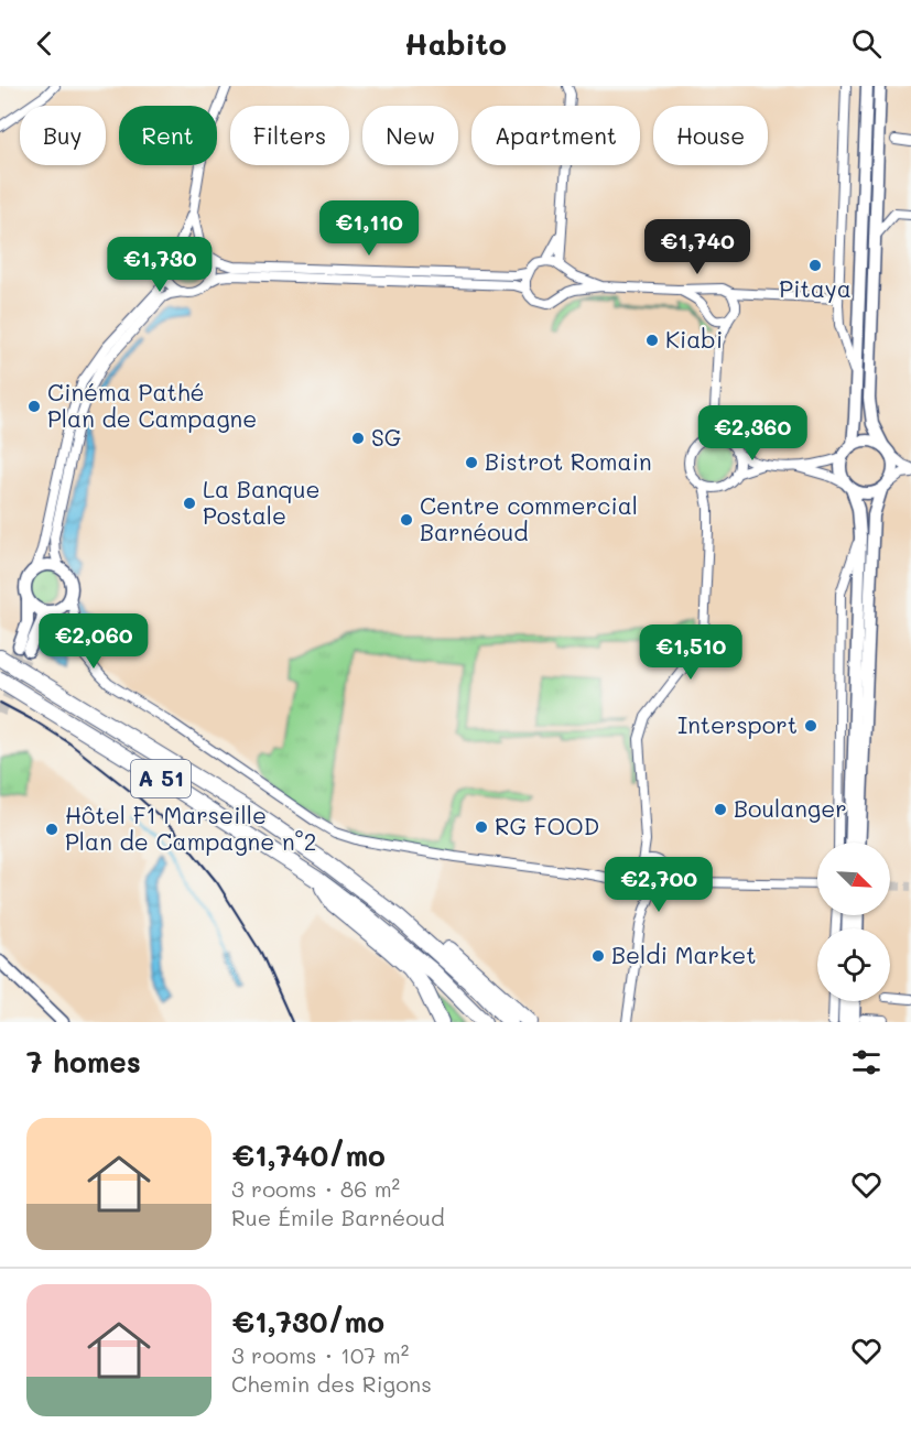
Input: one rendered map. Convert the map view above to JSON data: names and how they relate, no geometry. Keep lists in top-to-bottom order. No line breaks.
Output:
{"streets":{"highway":["A 51"]},"places":["Pitaya","Kiabi","Cinéma Pathé Plan de Campagne","SG","Bistrot Romain","La Banque Postale","Centre commercial Barnéoud","Intersport","Boulanger","RG FOOD","Hôtel F1 Marseille Plan de Campagne n°2","Beldi Market"],"north":"bottom right","page":{"header":"Habito","chip":["Buy","Rent","Filters","New","Apartment","House"],"price":["€1,110","€1,740","€1,730","€2,360","€2,060","€1,510","€2,700"],"heading":"7 homes","list":[{"name":"€1,740/mo","note":"3 rooms · 86 m² · Rue Émile Barnéoud"},{"name":"€1,730/mo","note":"3 rooms · 107 m² · Chemin des Rigons"}]}}
